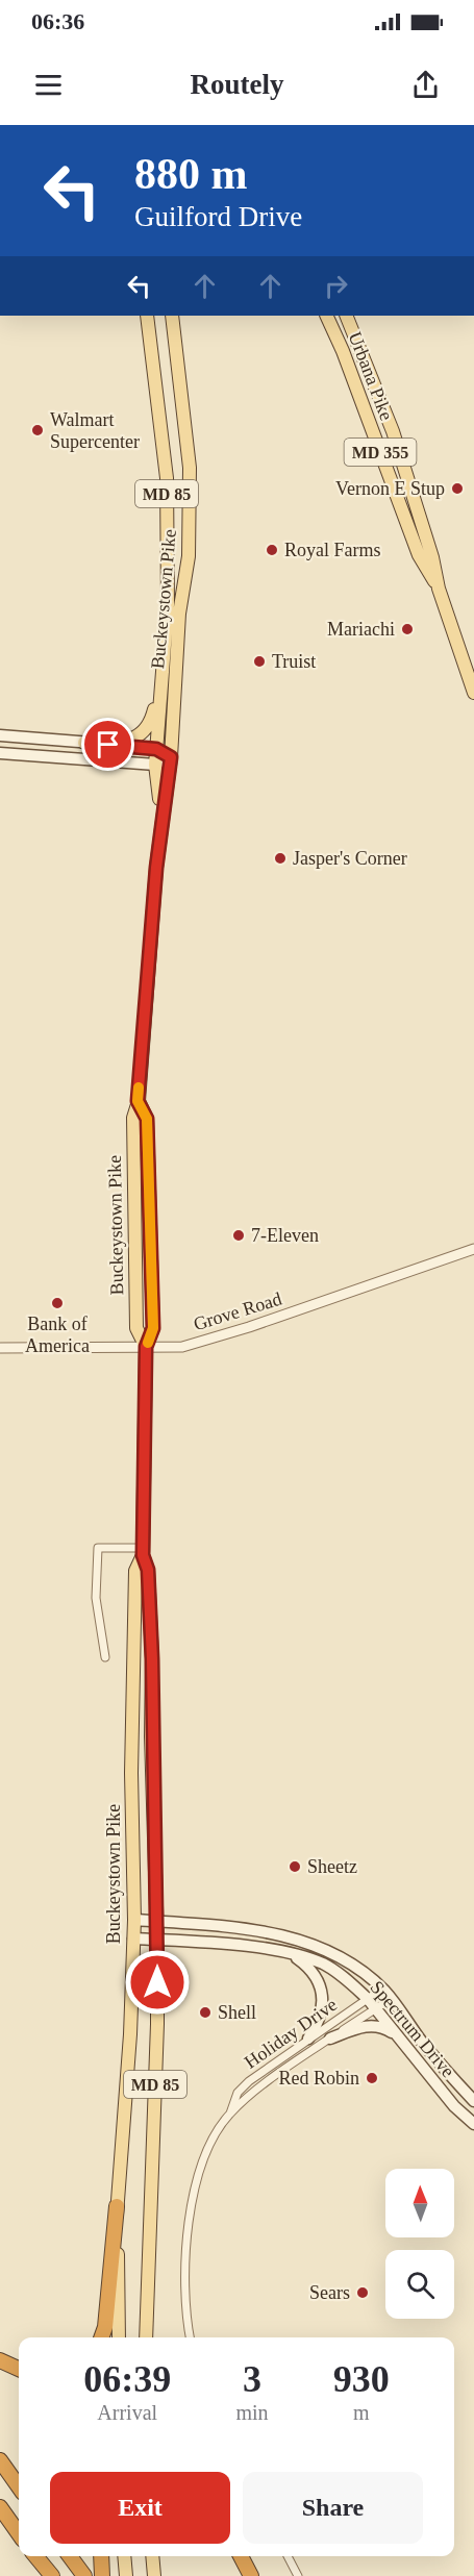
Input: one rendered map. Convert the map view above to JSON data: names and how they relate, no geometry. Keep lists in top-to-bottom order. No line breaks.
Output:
{"streets":{"main road":["Urbana Pike","MD 355","MD 85","Buckeystown Pike","Spectrum Drive"],"street":["Grove Road","Holiday Drive"]},"crossings":[["Buckeystown Pike","Grove Road"],["Buckeystown Pike","Spectrum Drive"],["Spectrum Drive","Holiday Drive"]],"places":["Walmart Supercenter","Vernon E Stup","Royal Farms","Mariachi","Truist","Jasper's Corner","7-Eleven","Bank of America","Sheetz","Shell","Red Robin","Sears"],"north":"top","page":{"status":"06:36","header":"Routely","turn":["880 m","Guilford Drive"],"eta":["06:39","Arrival","3","min","930","m"],"buttons":["Exit","Share"]}}
